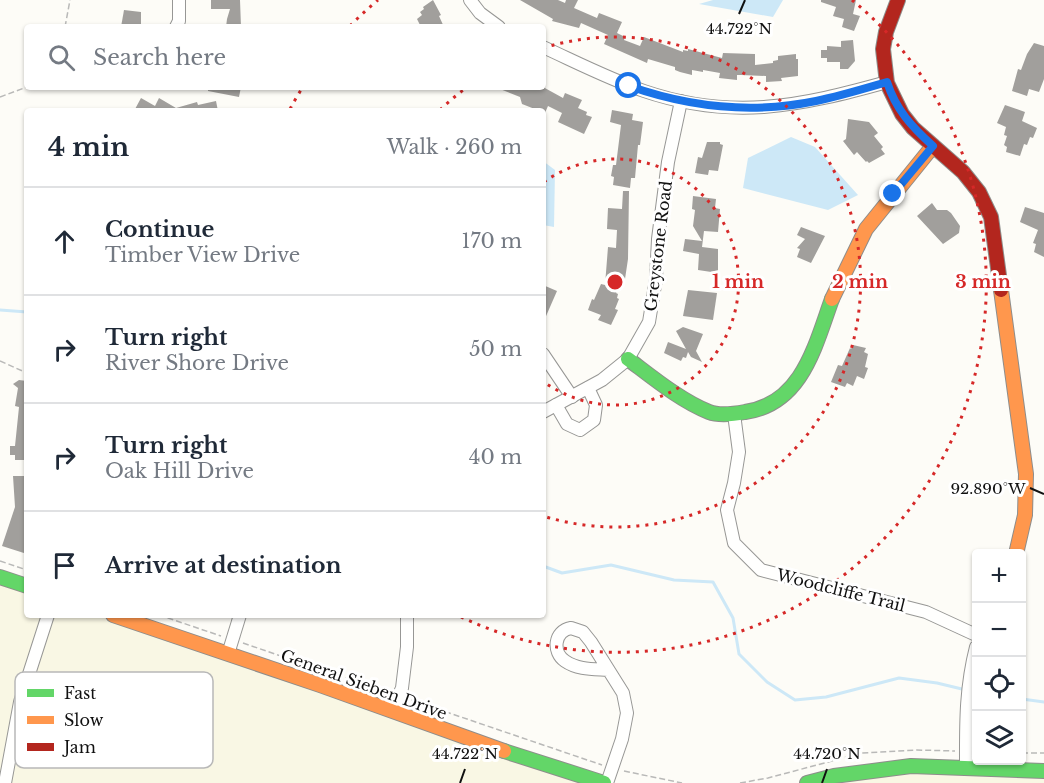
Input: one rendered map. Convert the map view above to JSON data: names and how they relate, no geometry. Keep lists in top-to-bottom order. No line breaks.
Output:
{"streets":{"street":["Greystone Road","Woodcliffe Trail","General Sieben Drive"]},"legend":["Fast","Slow","Jam"],"page":{"search":"Search here","heading":["4 min","Walk · 260 m"],"list":[["Continue","Timber View Drive","170 m"],["Turn right","River Shore Drive","50 m"],["Turn right","Oak Hill Drive","40 m"],"Arrive at destination"],"map_buttons":["+","−"]},"coordinates":["44.722°N","92.890°W","44.720°N"],"rings":["1 min","2 min","3 min"]}
